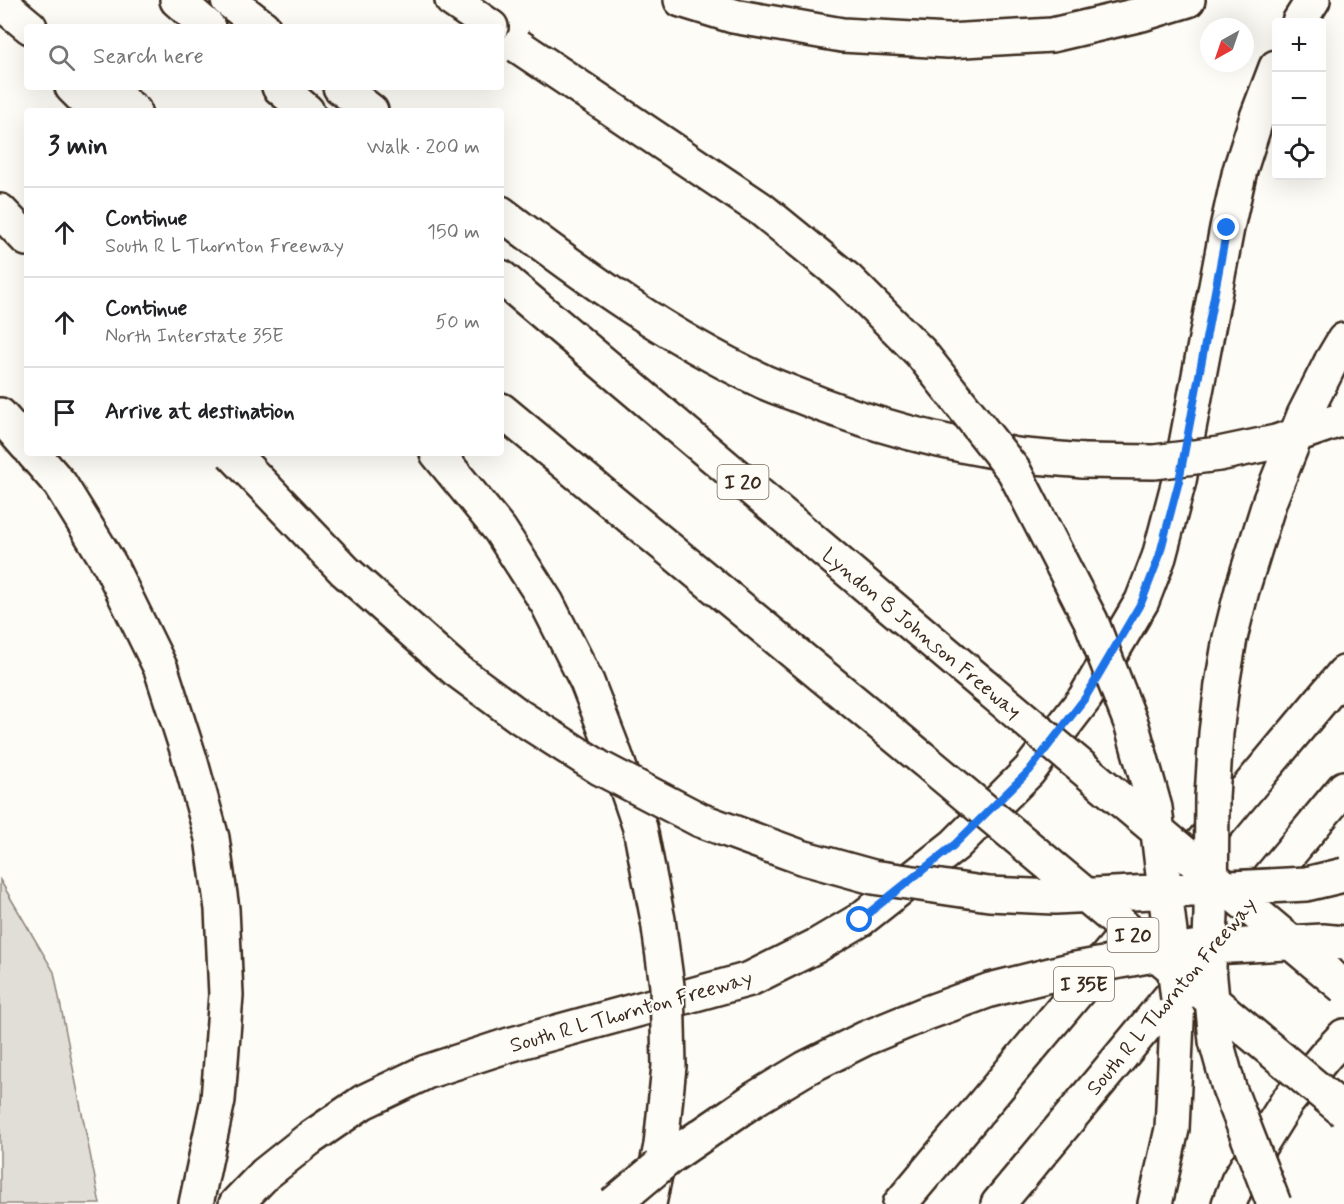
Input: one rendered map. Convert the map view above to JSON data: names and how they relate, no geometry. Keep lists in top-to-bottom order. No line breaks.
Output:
{"streets":{"main road":["I 20","Lyndon B Johnson Freeway","I 35E","South R L Thornton Freeway"]},"north":"bottom left","page":{"map_buttons":["+","−"],"search":"Search here","heading":["3 min","Walk · 200 m"],"list":[["Continue","South R L Thornton Freeway","150 m"],["Continue","North Interstate 35E","50 m"],"Arrive at destination"]}}
